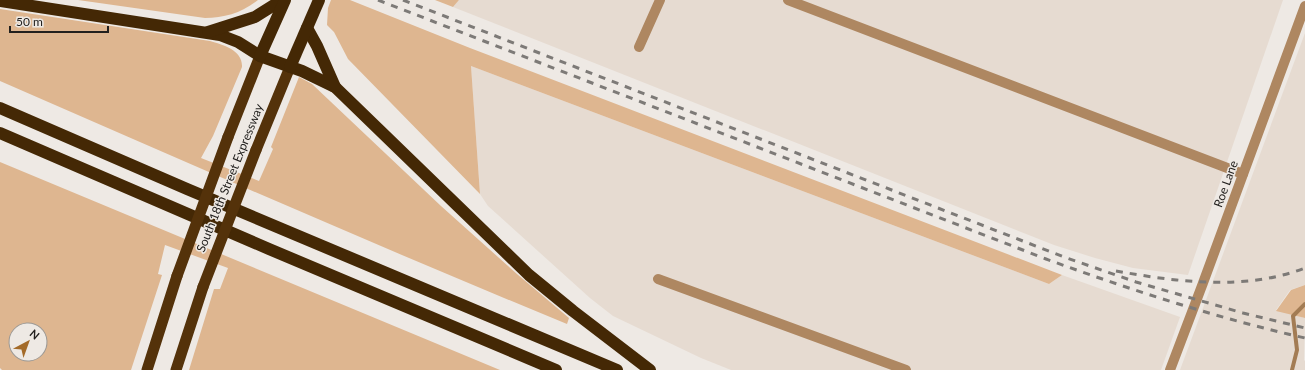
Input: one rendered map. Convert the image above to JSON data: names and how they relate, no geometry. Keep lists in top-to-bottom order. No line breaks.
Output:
{"streets":{"highway":["South 18th Street Expressway"],"street":["Roe Lane"]},"scale_bar":"50 m","north":"top right"}
